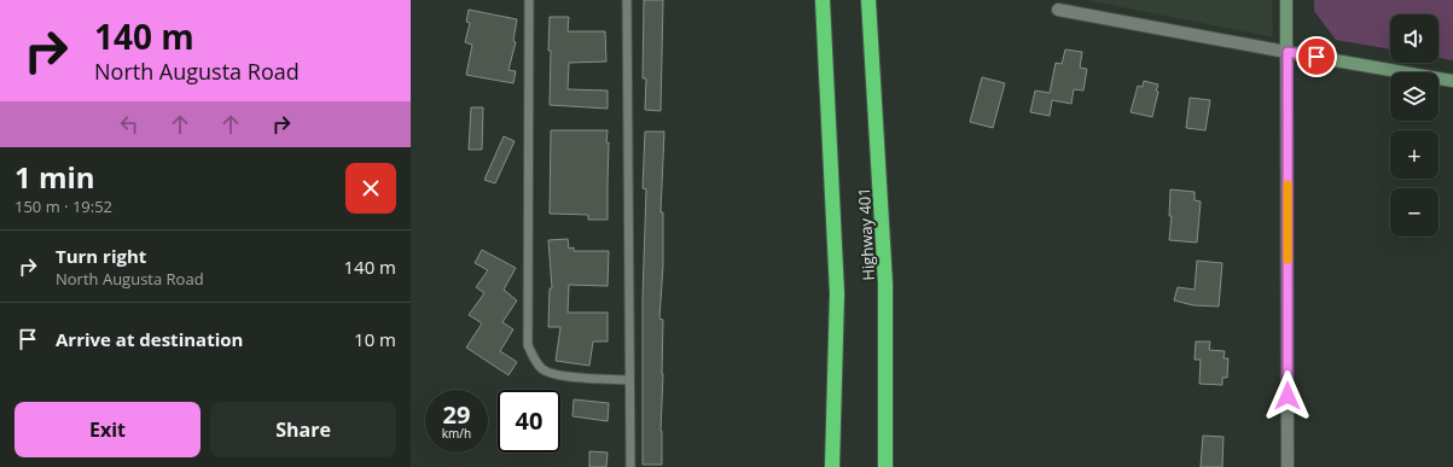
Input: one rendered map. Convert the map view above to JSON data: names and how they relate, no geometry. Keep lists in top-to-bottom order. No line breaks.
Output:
{"streets":{"highway":["Highway 401"]},"page":{"turn":["140 m","North Augusta Road"],"map_buttons":["+","−"],"heading":["1 min","150 m · 19:52"],"list":[{"name":"Turn right","note":"North Augusta Road","value":"140 m"},{"name":"Arrive at destination","value":"10 m"}],"speed":"29 km/h","limit":"40","buttons":["Exit","Share"]}}
